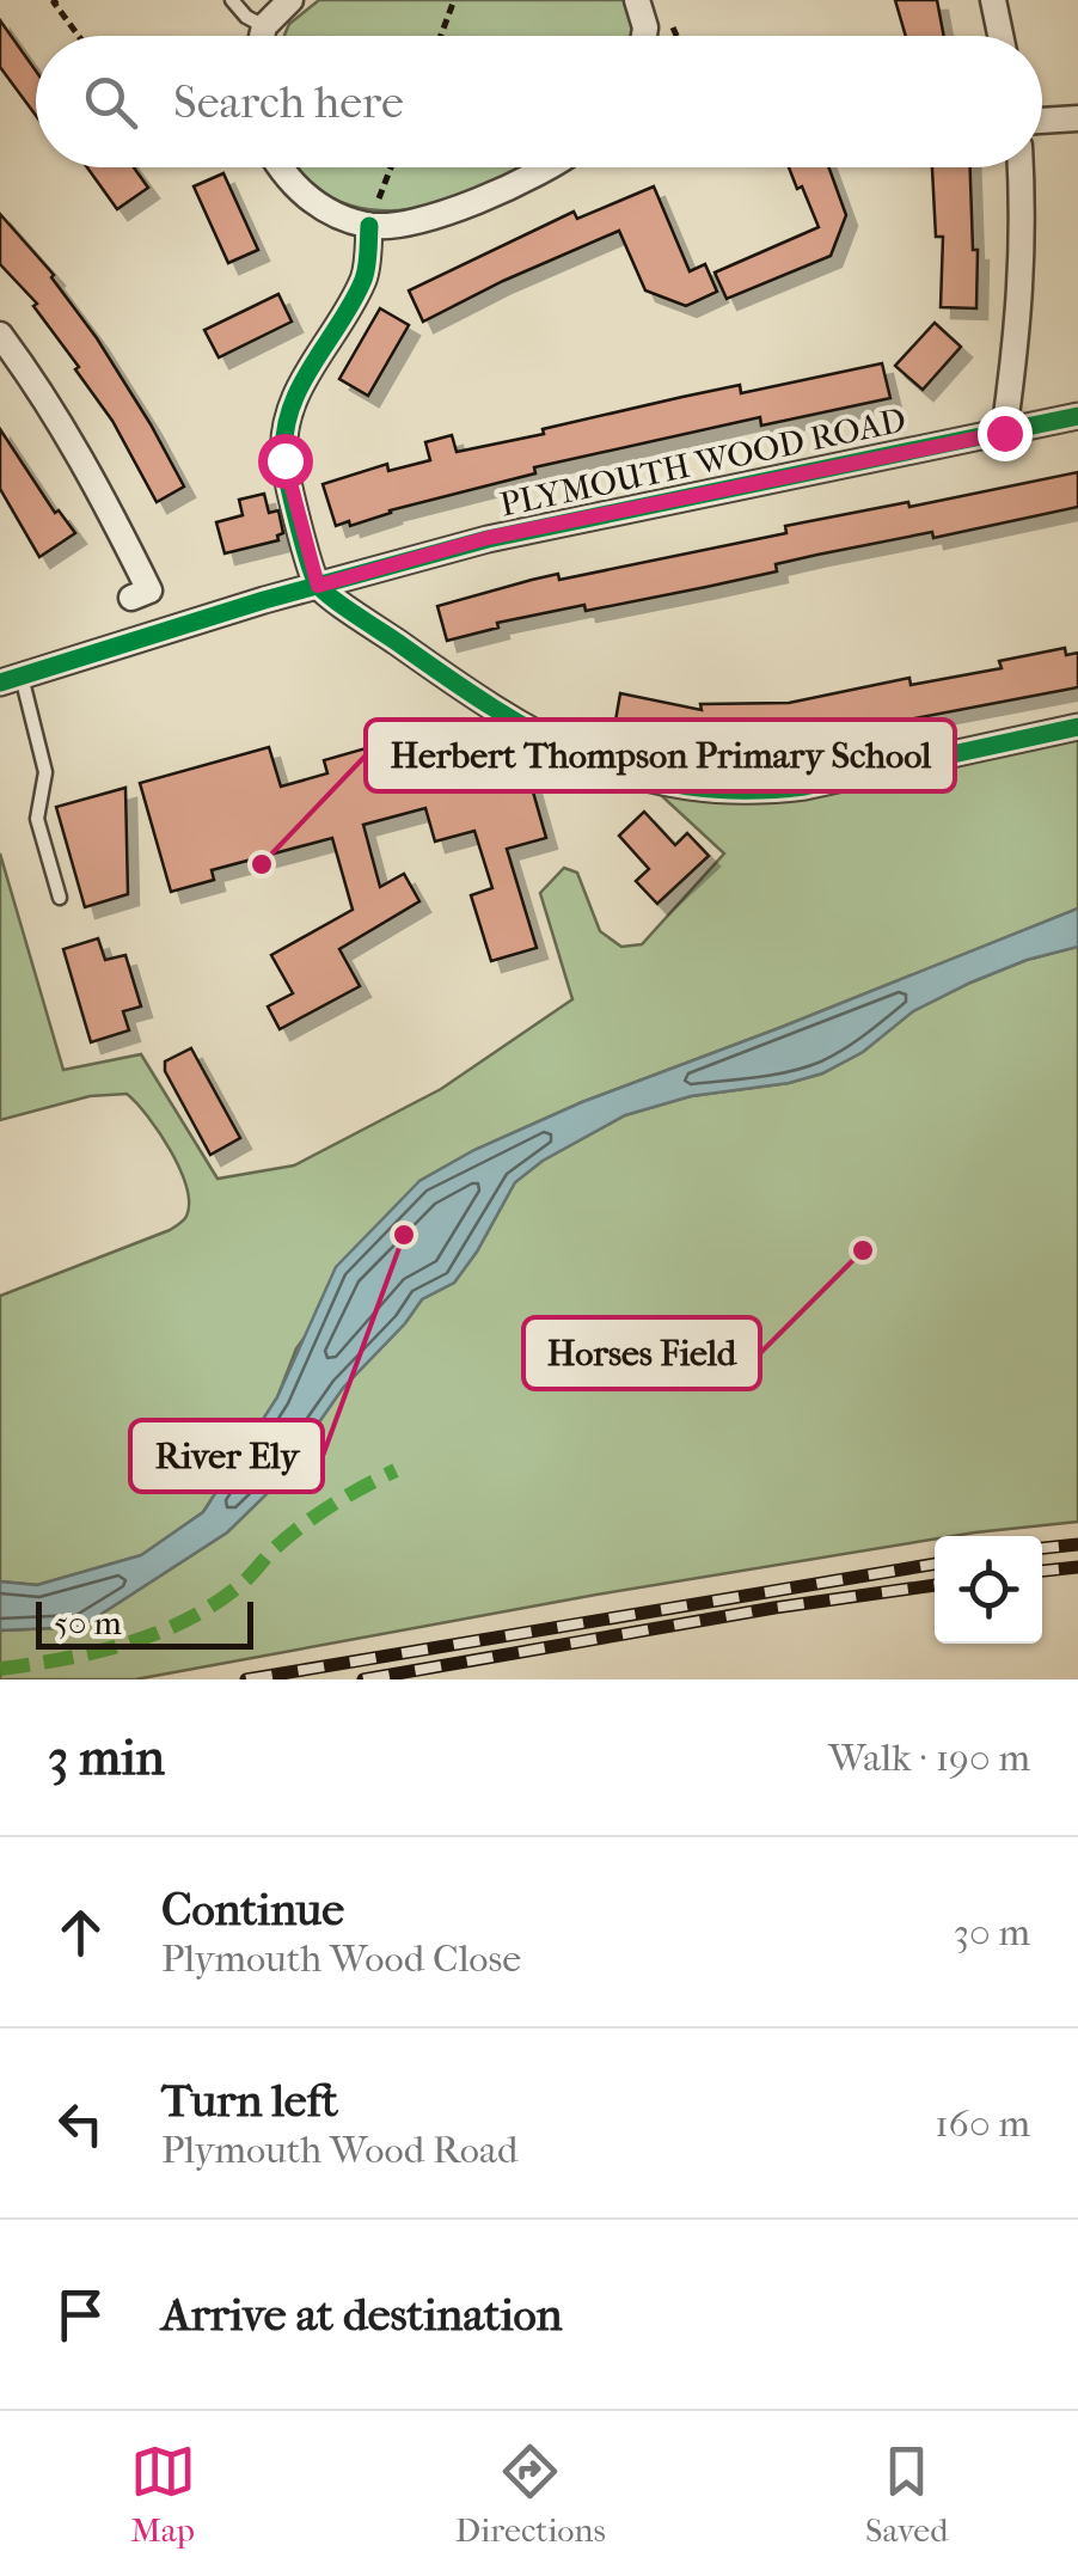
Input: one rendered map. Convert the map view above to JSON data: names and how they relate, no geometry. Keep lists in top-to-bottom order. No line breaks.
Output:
{"streets":{"street":["PLYMOUTH WOOD ROAD"]},"places":["Herbert Thompson Primary School","River Ely","Horses Field"],"scale_bar":"50 m","page":{"search":"Search here","scale":"50 m","heading":["3 min","Walk · 190 m"],"list":[["Continue","Plymouth Wood Close","30 m"],["Turn left","Plymouth Wood Road","160 m"],"Arrive at destination"],"nav":["Map","Directions","Saved"]}}
